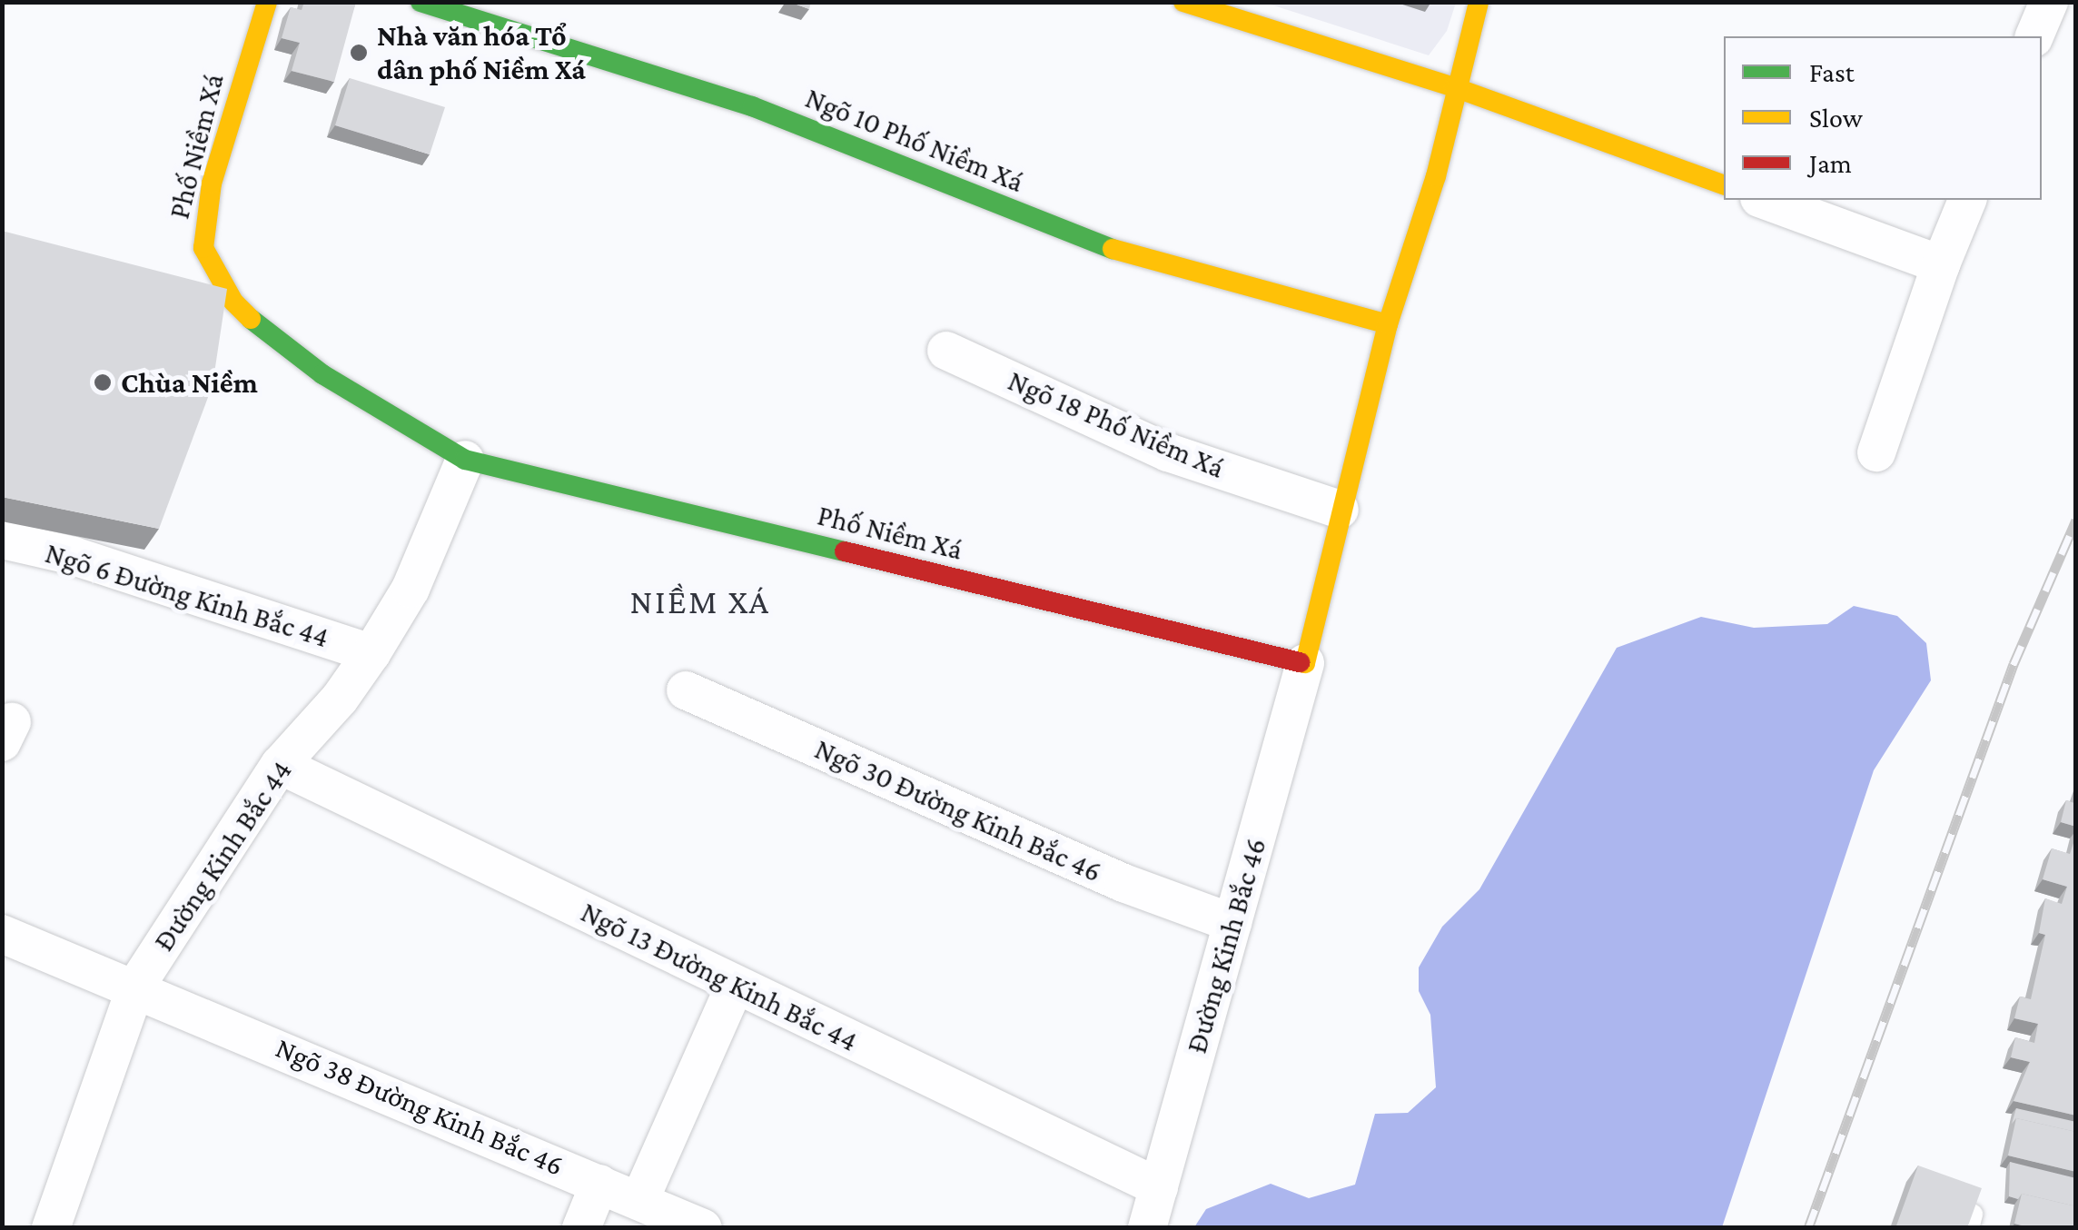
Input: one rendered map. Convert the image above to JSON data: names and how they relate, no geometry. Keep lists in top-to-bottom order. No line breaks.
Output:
{"streets":{"street":["Ngõ 10 Phố Niềm Xá","Phố Niềm Xá","Ngõ 18 Phố Niềm Xá","Ngõ 6 Đường Kinh Bắc 44","Ngõ 30 Đường Kinh Bắc 46","Đường Kinh Bắc 44","Đường Kinh Bắc 46","Ngõ 13 Đường Kinh Bắc 44","Ngõ 38 Đường Kinh Bắc 46"]},"crossings":[["Phố Niềm Xá","Đường Kinh Bắc 44"],["Phố Niềm Xá","Đường Kinh Bắc 46"],["Ngõ 6 Đường Kinh Bắc 44","Đường Kinh Bắc 44"],["Ngõ 30 Đường Kinh Bắc 46","Đường Kinh Bắc 46"],["Đường Kinh Bắc 44","Ngõ 13 Đường Kinh Bắc 44"],["Đường Kinh Bắc 44","Ngõ 38 Đường Kinh Bắc 46"],["Đường Kinh Bắc 46","Ngõ 13 Đường Kinh Bắc 44"]],"districts":["NIỀM XÁ"],"places":["Nhà văn hóa Tổ dân phố Niềm Xá","Chùa Niềm"],"legend":["Fast","Slow","Jam"]}
